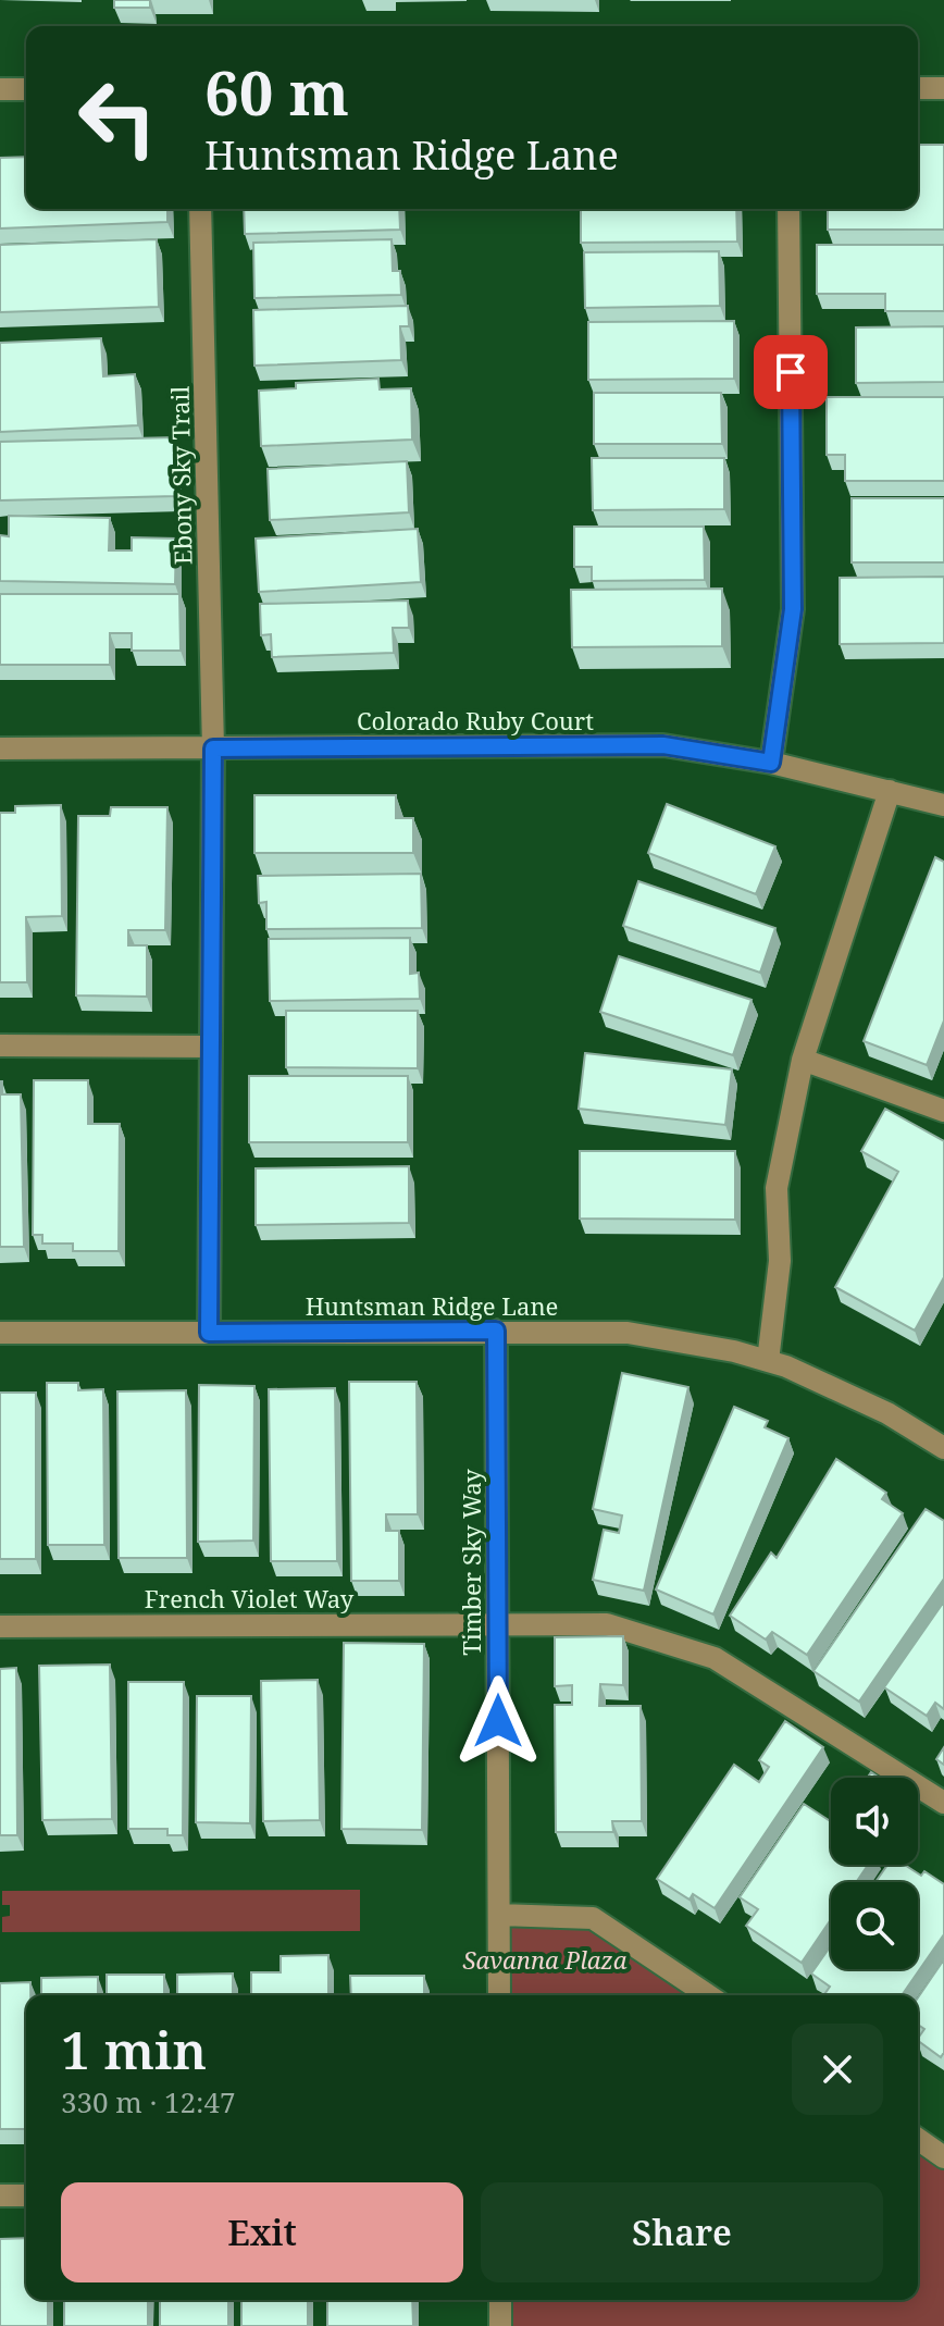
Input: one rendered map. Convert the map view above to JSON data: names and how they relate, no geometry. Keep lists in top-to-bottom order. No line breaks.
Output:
{"streets":{"street":["Ebony Sky Trail","Colorado Ruby Court","Huntsman Ridge Lane","Timber Sky Way","French Violet Way"]},"crossings":[["Ebony Sky Trail","Colorado Ruby Court"],["Ebony Sky Trail","Huntsman Ridge Lane"],["Huntsman Ridge Lane","Timber Sky Way"],["Timber Sky Way","French Violet Way"]],"parks":["Savanna Plaza"],"page":{"turn":["60 m","Huntsman Ridge Lane"],"heading":["1 min","330 m · 12:47"],"buttons":["Exit","Share"]}}
